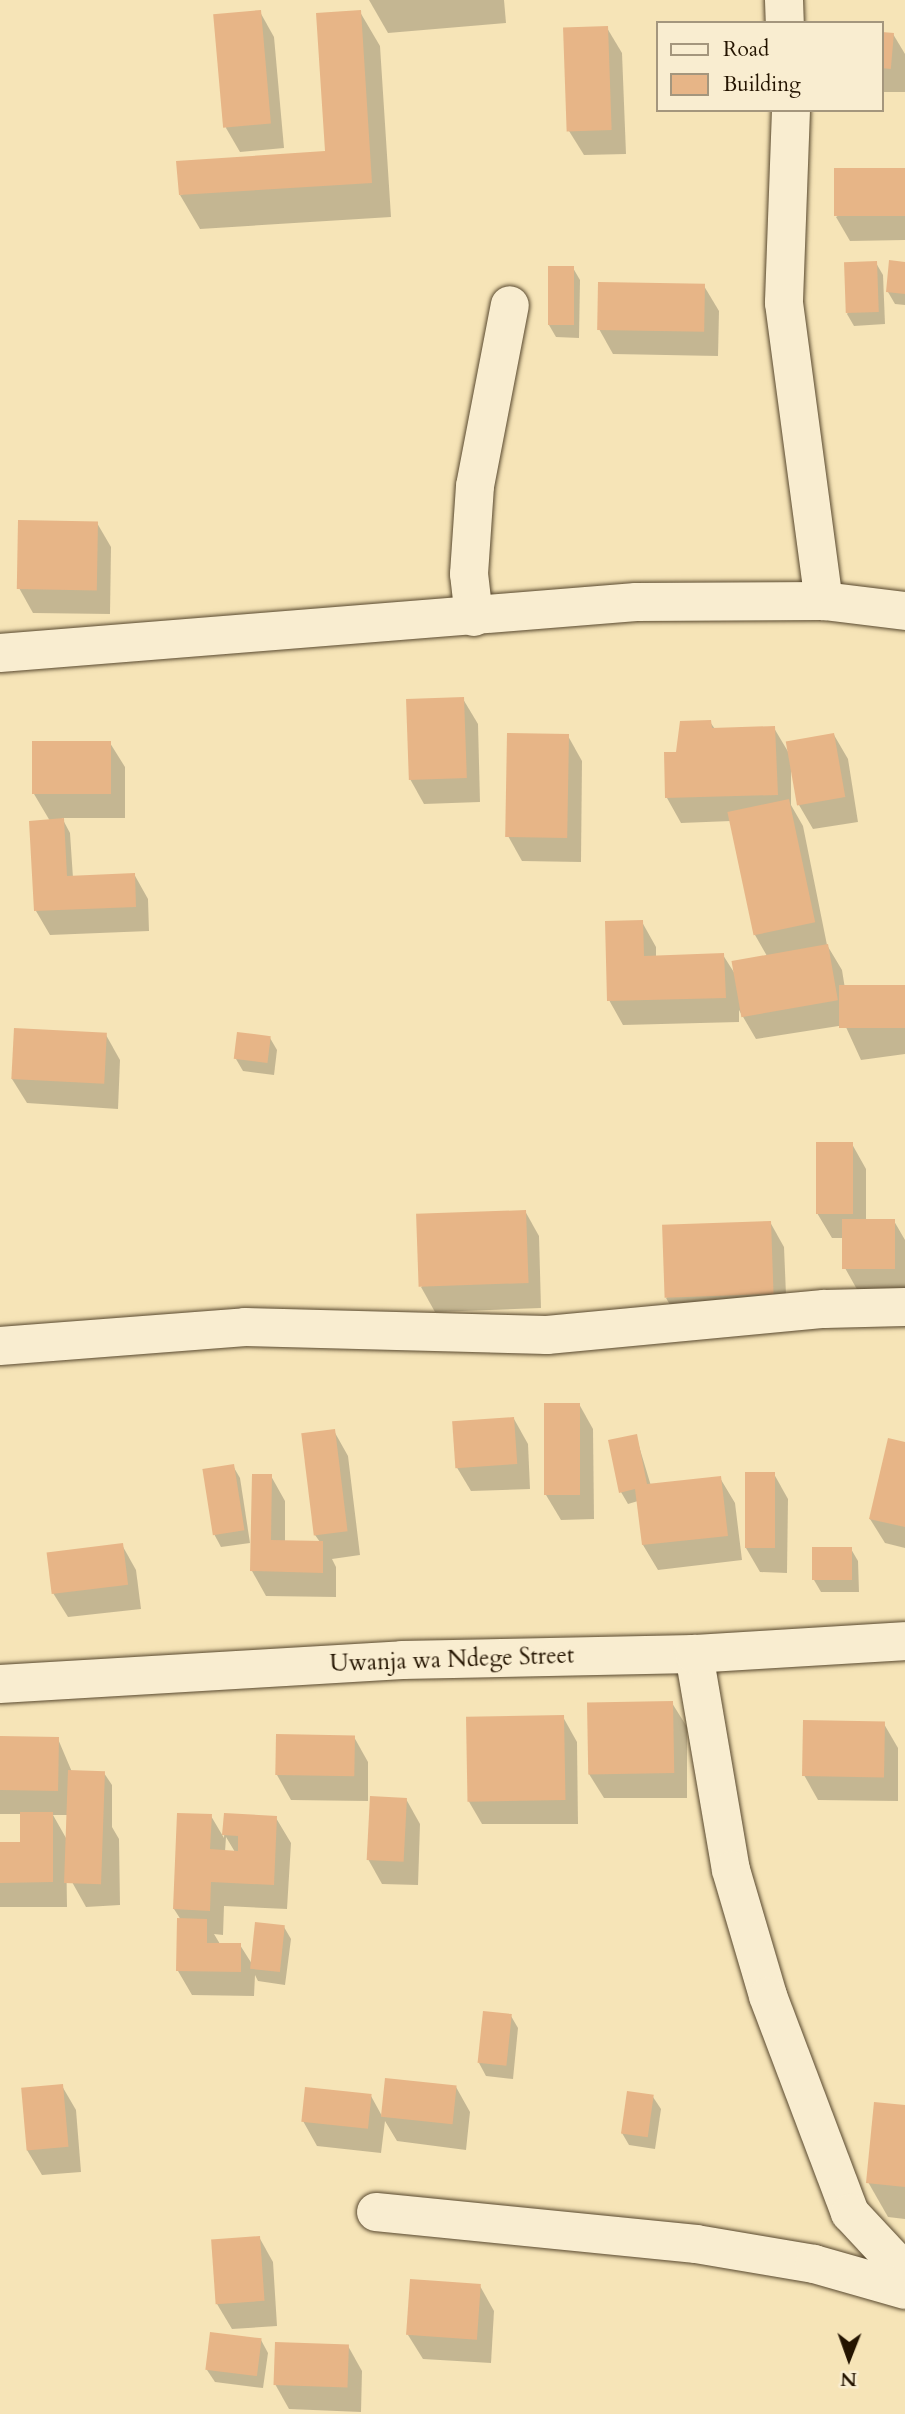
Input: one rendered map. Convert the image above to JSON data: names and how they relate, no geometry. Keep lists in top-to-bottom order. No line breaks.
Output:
{"streets":{"street":["Uwanja wa Ndege Street"]},"legend":["Road","Building"],"north":"bottom"}
